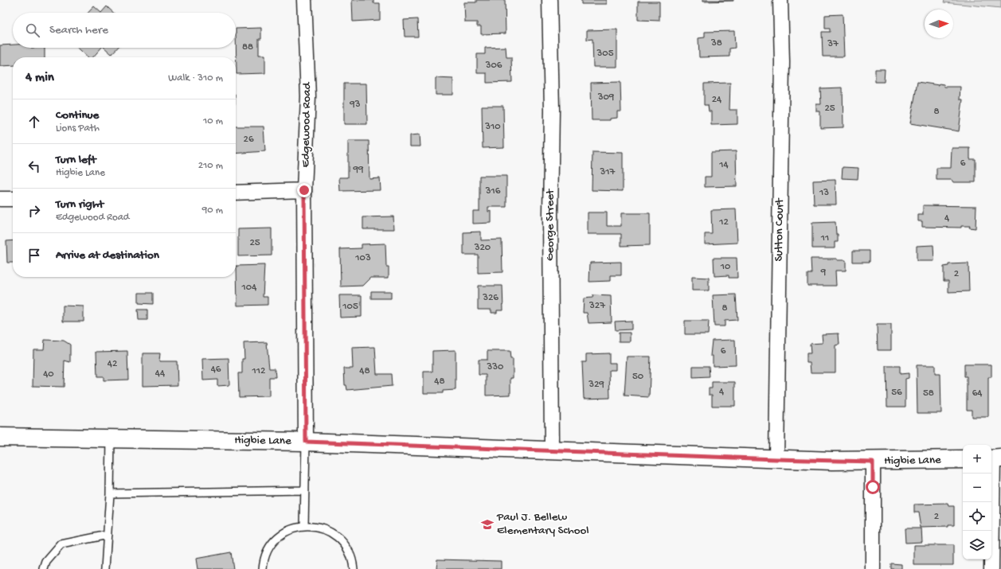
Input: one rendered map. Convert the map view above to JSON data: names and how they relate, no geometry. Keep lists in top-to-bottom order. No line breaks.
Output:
{"streets":{"main road":["Higbie Lane"],"street":["Edgewood Road","George Street","Sutton Court"]},"crossings":[["Edgewood Road","Higbie Lane"],["George Street","Higbie Lane"],["Sutton Court","Higbie Lane"]],"places":{"school or university":["Paul J. Bellew Elementary School"]},"house_numbers":["38","37","88","305","306","309","24","93","25","8","310","26","6","14","99","317","316","13","4","12","11","25","320","103","10","9","2","104","326","327","105","8","6","42","330","46","112","48","44","40","50","48","329","4","56","58","64","2"],"north":"right","page":{"search":"Search here","heading":["4 min","Walk · 310 m"],"list":[["Continue","Lions Path","10 m"],["Turn left","Higbie Lane","210 m"],["Turn right","Edgewood Road","90 m"],"Arrive at destination"],"map_buttons":["+","−"]}}
